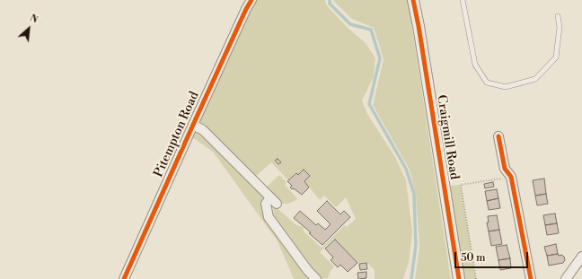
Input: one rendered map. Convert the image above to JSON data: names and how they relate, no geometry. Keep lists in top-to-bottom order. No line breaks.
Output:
{"streets":{"street":["Pitempton Road","Craigmill Road"]},"scale_bar":"50 m","north":"top right"}
